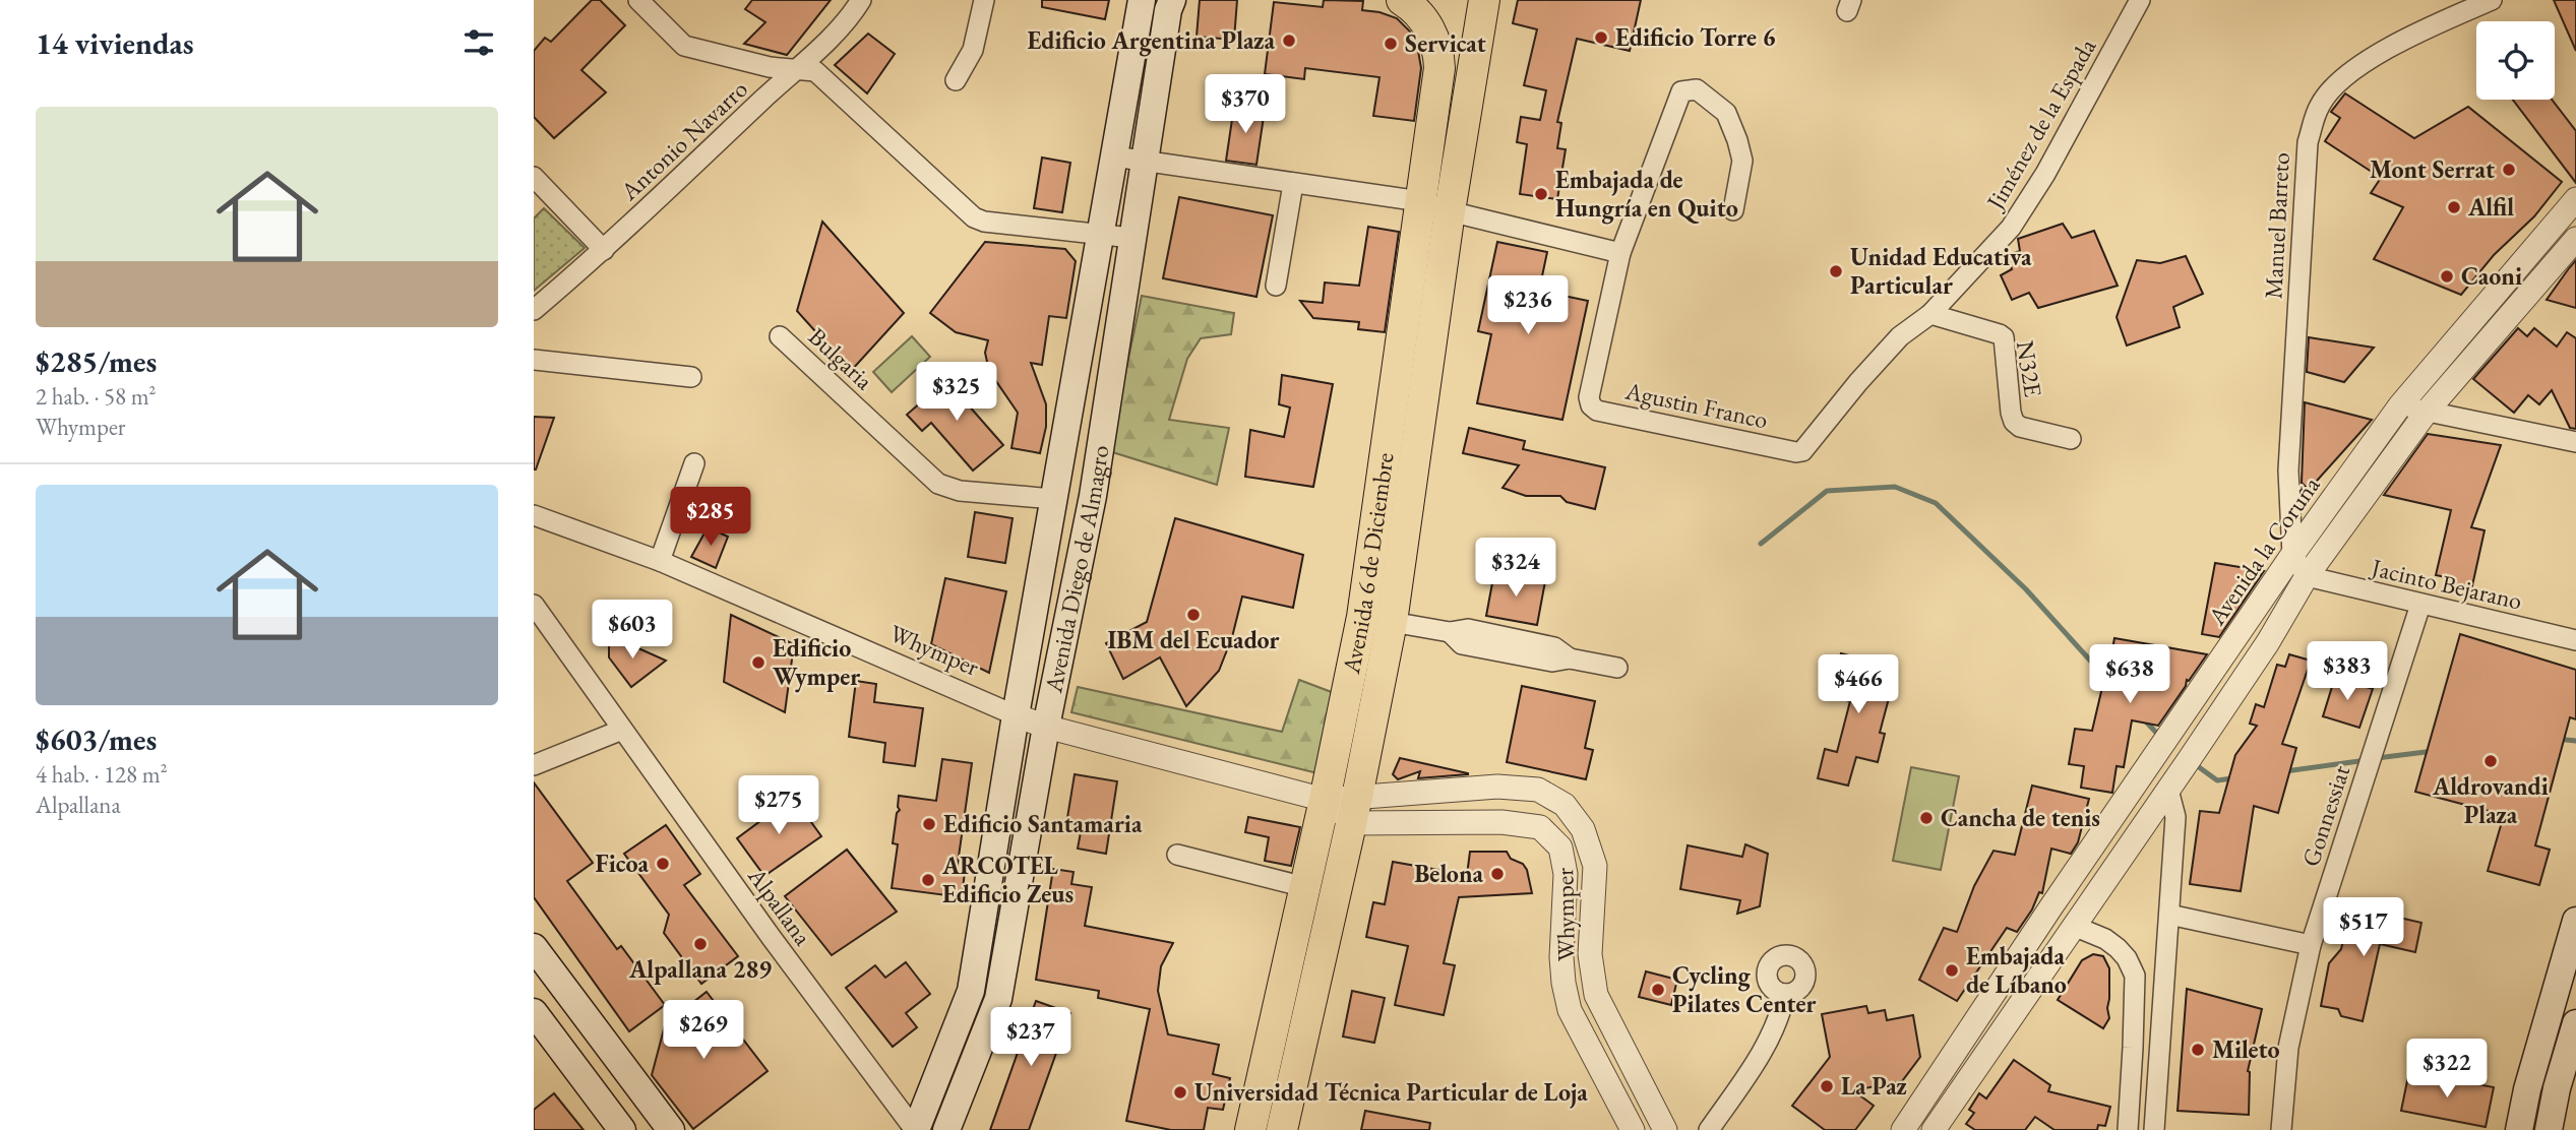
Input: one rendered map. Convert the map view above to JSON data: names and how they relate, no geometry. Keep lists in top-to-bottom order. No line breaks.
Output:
{"streets":{"main road":["Avenida 6 de Diciembre","Avenida Diego de Almagro"],"street":["Jiménez de la Espada","Antonio Navarro","Manuel Barreto","Bulgaria","N32E","Agustin Franco","Avenida la Coruña","Jacinto Bejarano","Whymper","Gonnessiat","Alpallana"]},"crossings":[["Jiménez de la Espada","N32E"],["Jiménez de la Espada","Agustin Franco"],["Manuel Barreto","Avenida la Coruña"],["Bulgaria","Avenida Diego de Almagro"],["Avenida la Coruña","Jacinto Bejarano"],["Avenida 6 de Diciembre","Whymper"],["Avenida Diego de Almagro","Whymper"],["Avenida Diego de Almagro","Alpallana"],["Jacinto Bejarano","Gonnessiat"]],"places":["Edificio Torre 6","Edificio Argentina Plaza","Servicat","Mont Serrat","Embajada de Hungría en Quito","Alfil","Unidad Educativa Particular","Caoni","IBM del Ecuador","Edificio Wymper","Aldrovandi Plaza","Cancha de tenis","Edificio Santamaria","Ficoa","Belona","ARCOTEL Edificio Zeus","Alpallana 289","Embajada de Líbano","Cycling Pilates Center","Mileto","La Paz","Universidad Técnica Particular de Loja"],"page":{"heading":"14 viviendas","price":["$370","$236","$325","$285","$324","$603","$383","$638","$466","$275","$517","$269","$237","$322"],"list":[{"name":"$285/mes","note":"2 hab. · 58 m² · Whymper"},{"name":"$603/mes","note":"4 hab. · 128 m² · Alpallana"}]}}
